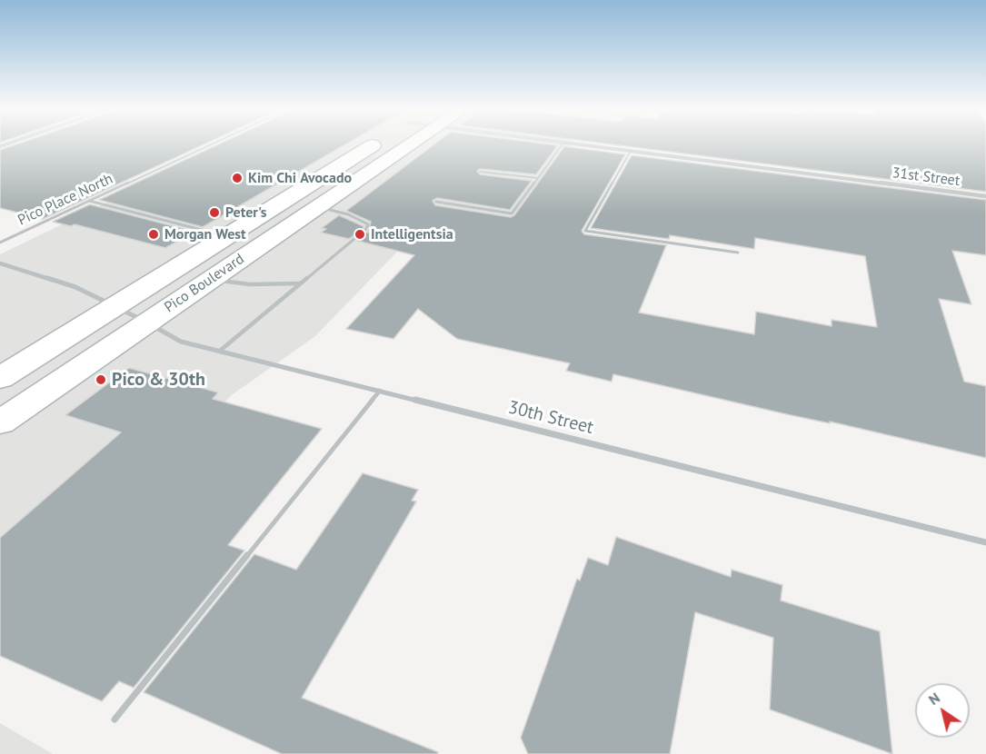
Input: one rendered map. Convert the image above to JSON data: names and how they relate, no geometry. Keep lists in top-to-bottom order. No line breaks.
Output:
{"streets":{"main road":["Pico Boulevard"],"street":["31st Street","30th Street"],"lane":["Pico Place North"]},"crossings":[["Pico Boulevard","30th Street"]],"places":["Kim Chi Avocado","Peter's","Morgan West","Intelligentsia","Pico & 30th"],"north":"top left"}
